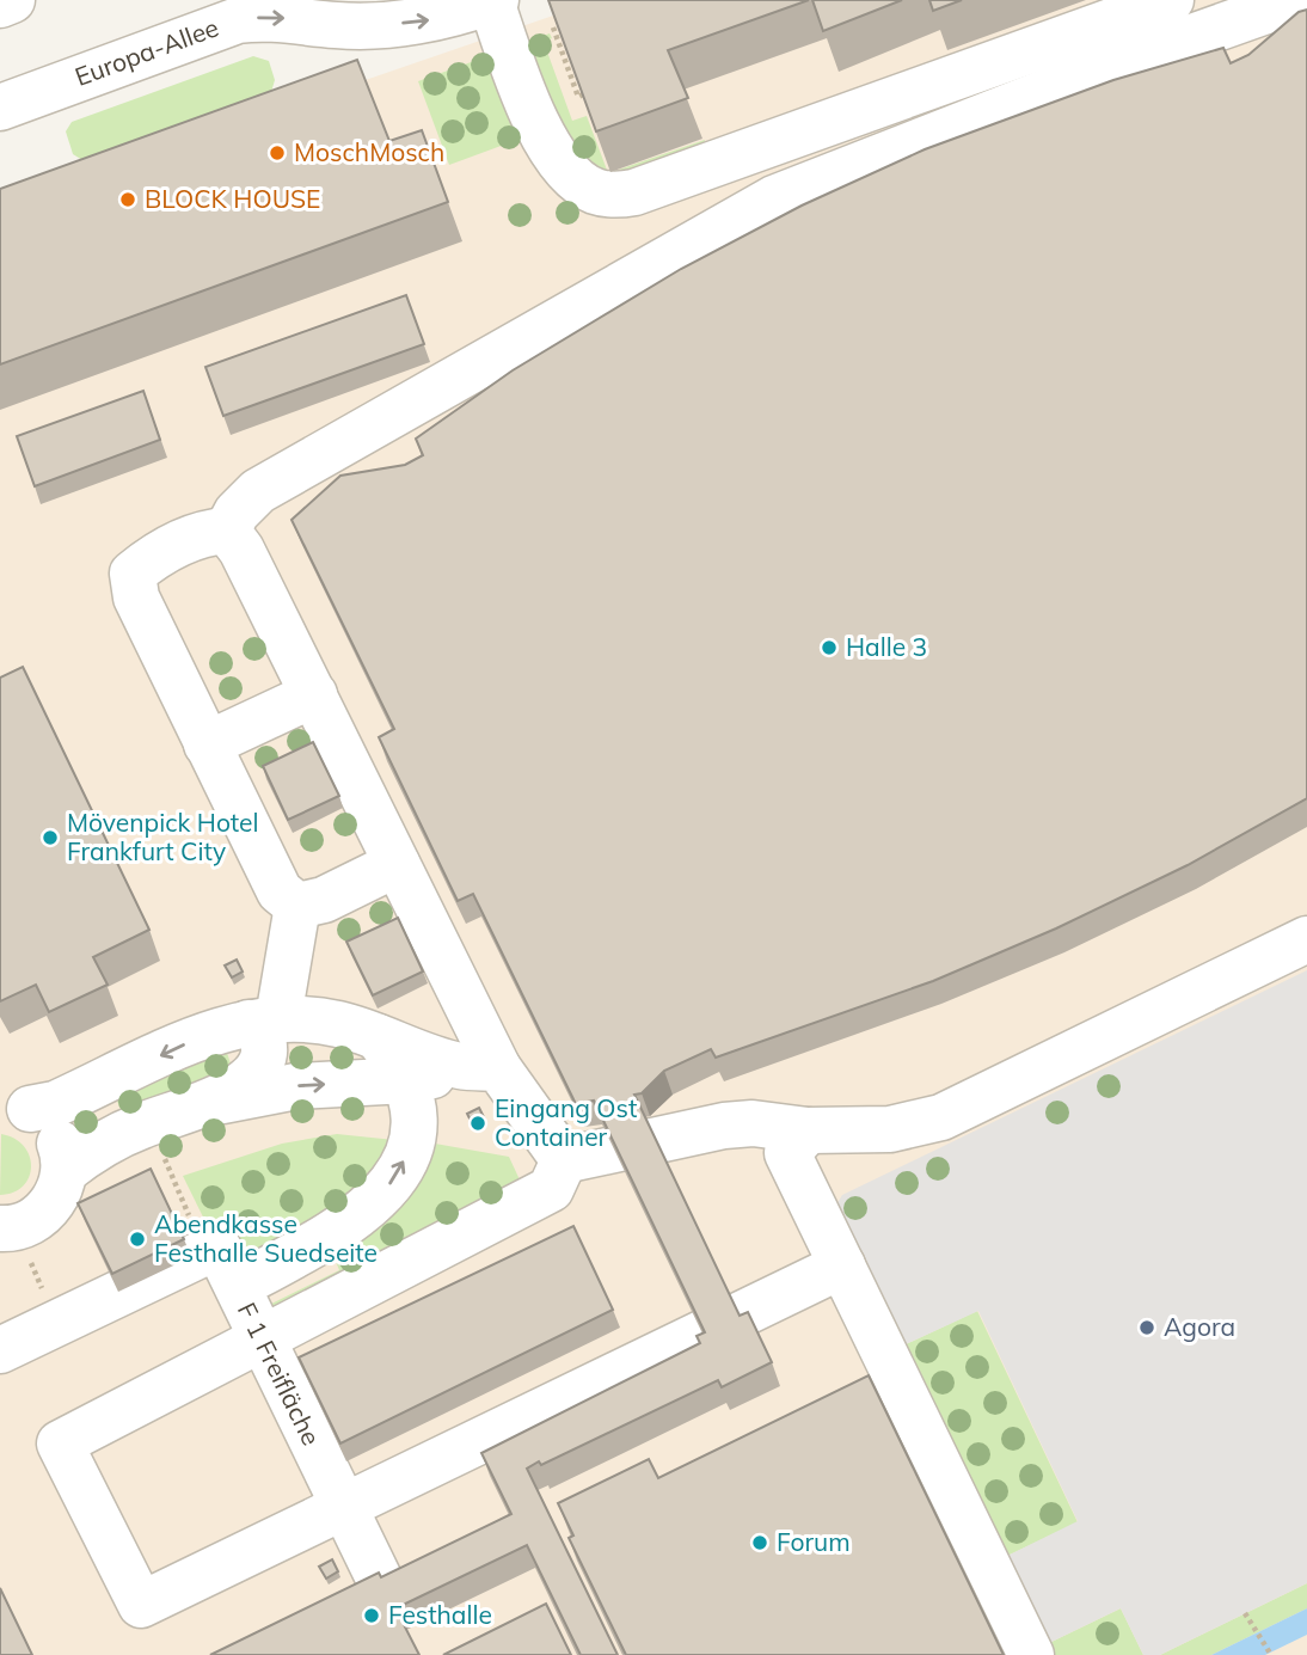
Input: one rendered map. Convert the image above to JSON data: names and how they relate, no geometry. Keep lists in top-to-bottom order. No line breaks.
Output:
{"streets":{"street":["Europa-Allee","F 1 Freifläche"]},"places":["MoschMosch","BLOCK HOUSE","Halle 3","Mövenpick Hotel Frankfurt City","Eingang Ost Container","Abendkasse Festhalle Suedseite","Agora","Forum","Festhalle"]}
